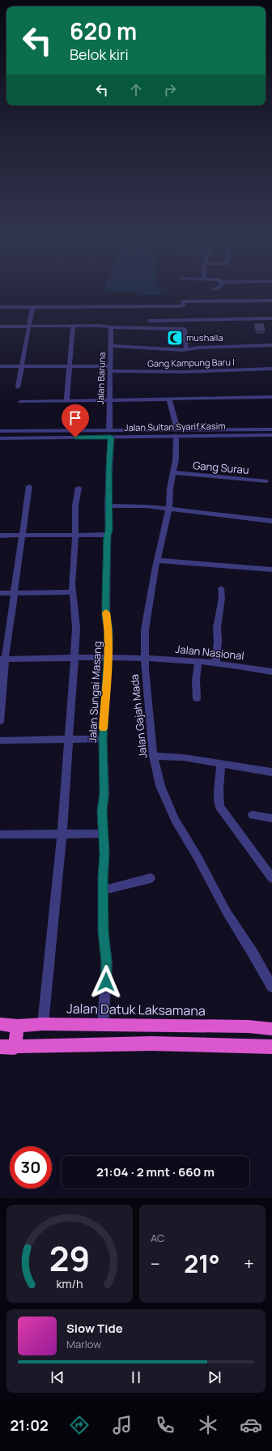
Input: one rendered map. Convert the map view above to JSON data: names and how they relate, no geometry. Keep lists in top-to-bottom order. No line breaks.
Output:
{"streets":{"highway":["Jalan Datuk Laksamana"],"street":["Gang Kampung Baru I","Jalan Baruna","Jalan Sultan Syarif Kasim","Gang Surau","Jalan Nasional","Jalan Sungai Masang","Jalan Gajah Mada"]},"crossings":[["Gang Kampung Baru I","Jalan Baruna"],["Jalan Baruna","Jalan Sultan Syarif Kasim"],["Jalan Baruna","Jalan Sungai Masang"],["Jalan Sultan Syarif Kasim","Jalan Sungai Masang"],["Jalan Sultan Syarif Kasim","Jalan Gajah Mada"],["Gang Surau","Jalan Gajah Mada"],["Jalan Nasional","Jalan Sungai Masang"],["Jalan Nasional","Jalan Gajah Mada"],["Jalan Sungai Masang","Jalan Datuk Laksamana"]],"places":{"mosque":["mushalla"]},"page":{"turn":["620 m","Belok kiri"],"limit":"30","trip":"21:04 · 2 mnt · 660 m","tile":"AC","heat":["−","21°","+"],"song":["Slow Tide","Marlow"],"tabs":"21:02","gauge":["29","km/h"]}}
